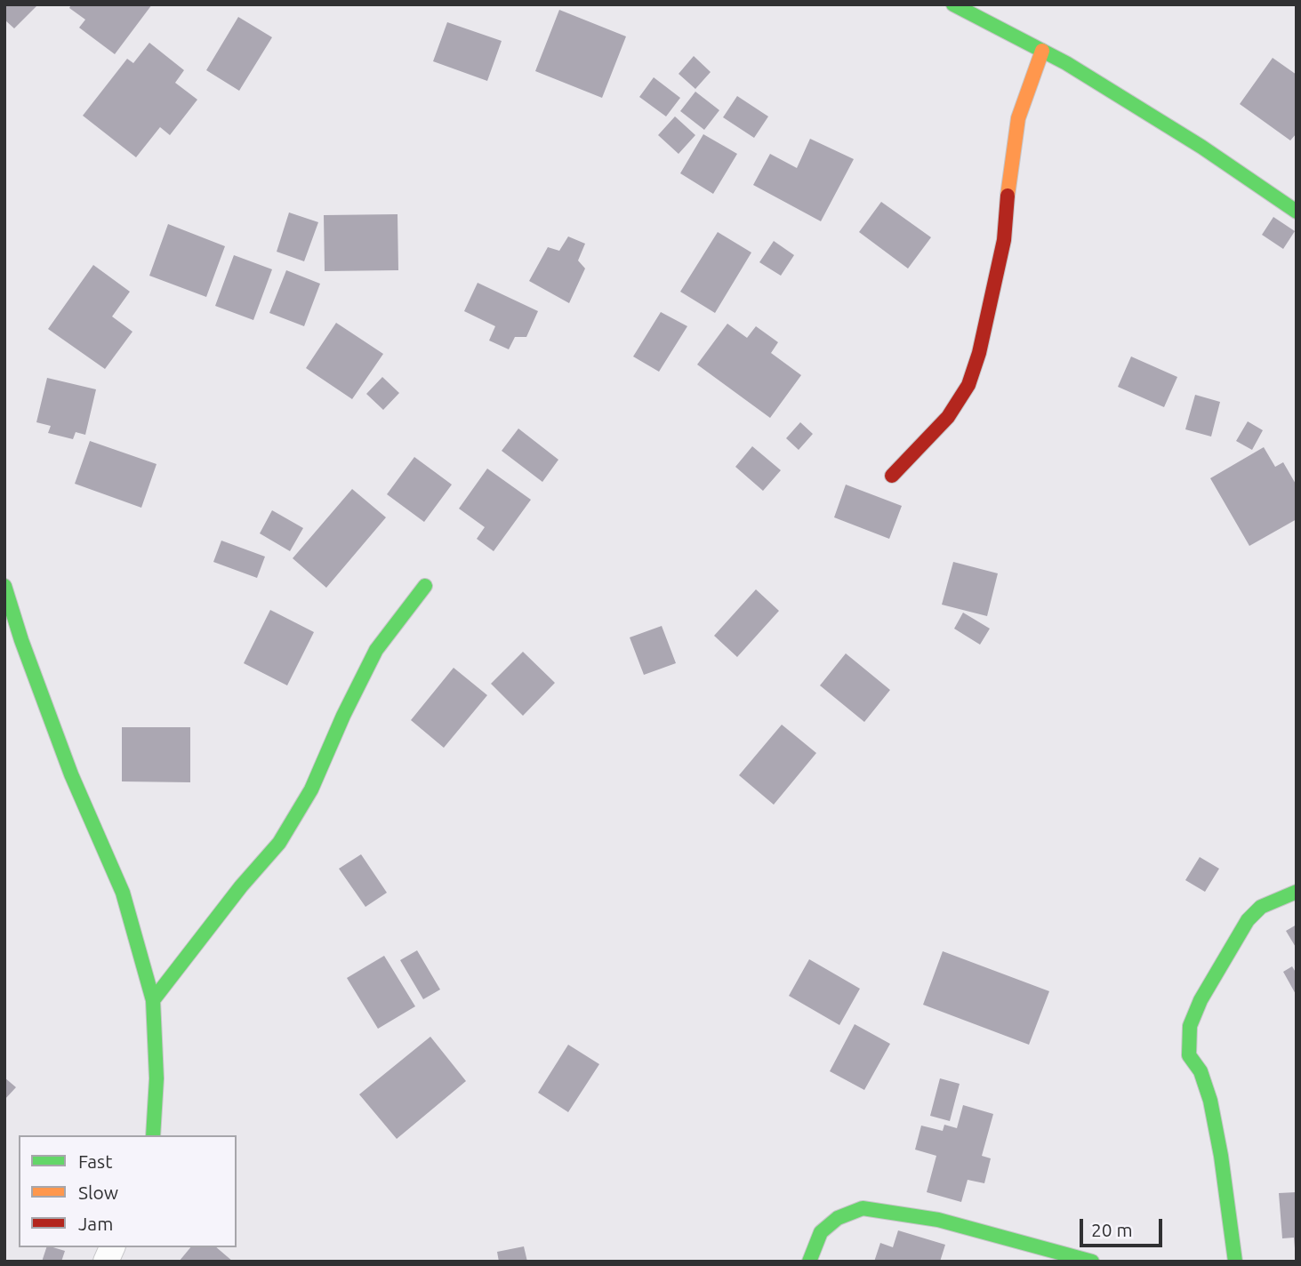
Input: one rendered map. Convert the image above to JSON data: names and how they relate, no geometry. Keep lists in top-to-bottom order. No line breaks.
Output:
{"legend":["Fast","Slow","Jam"],"scale_bar":"20 m"}
